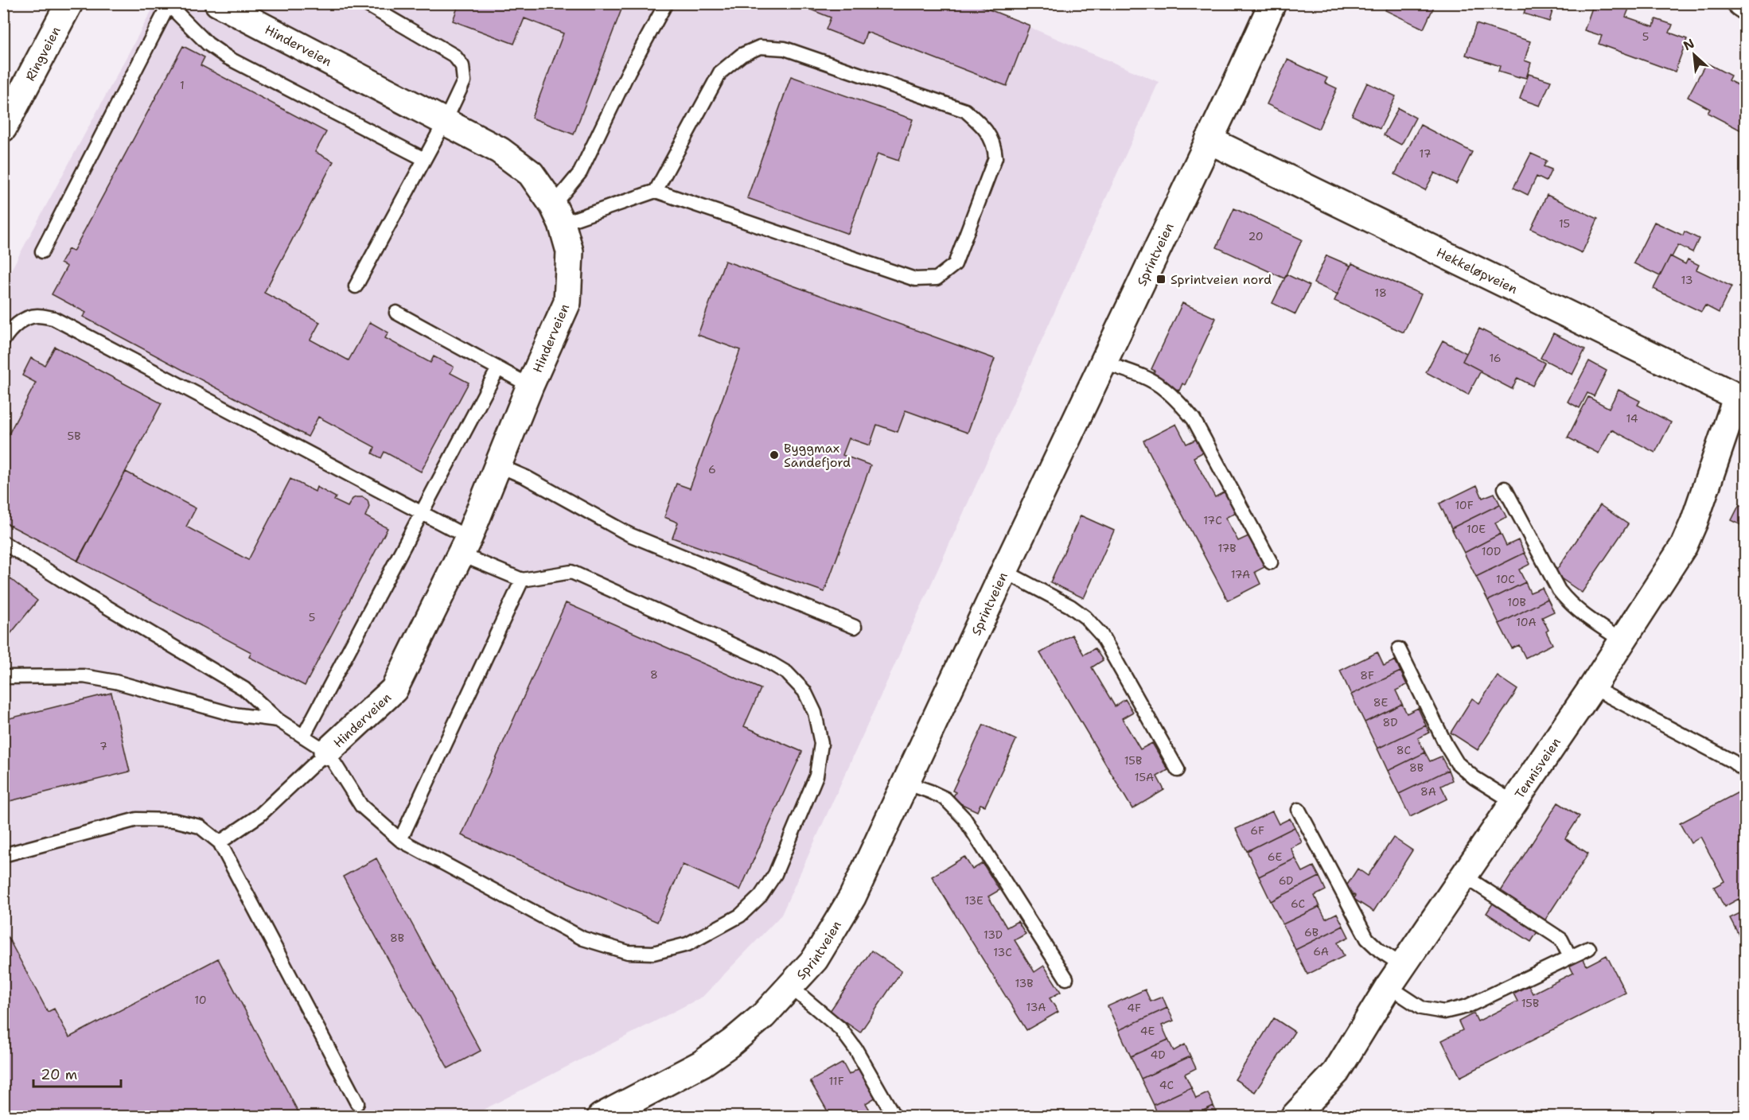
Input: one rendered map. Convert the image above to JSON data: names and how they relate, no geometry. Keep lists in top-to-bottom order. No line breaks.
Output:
{"streets":{"street":["Hinderveien","Ringveien","Sprintveien","Hekkeløpveien","Tennisveien"]},"crossings":[["Sprintveien","Hekkeløpveien"],["Hekkeløpveien","Tennisveien"]],"places":{"transit":["Sprintveien nord"],"other":["Byggmax Sandefjord"]},"house_numbers":["5","1","17","15","20","13","18","16","14","5B","6","10F","17C","10E","17B","10D","17A","10C","10B","5","10A","8","8F","8E","8D","7","8C","15B","8B","15A","8A","6F","6E","6D","13E","6C","6B","13D","8B","6A","13C","13B","10","15B","13A","4F","4E","4D","11F","4C"],"scale_bar":"20 m","north":"top left"}
